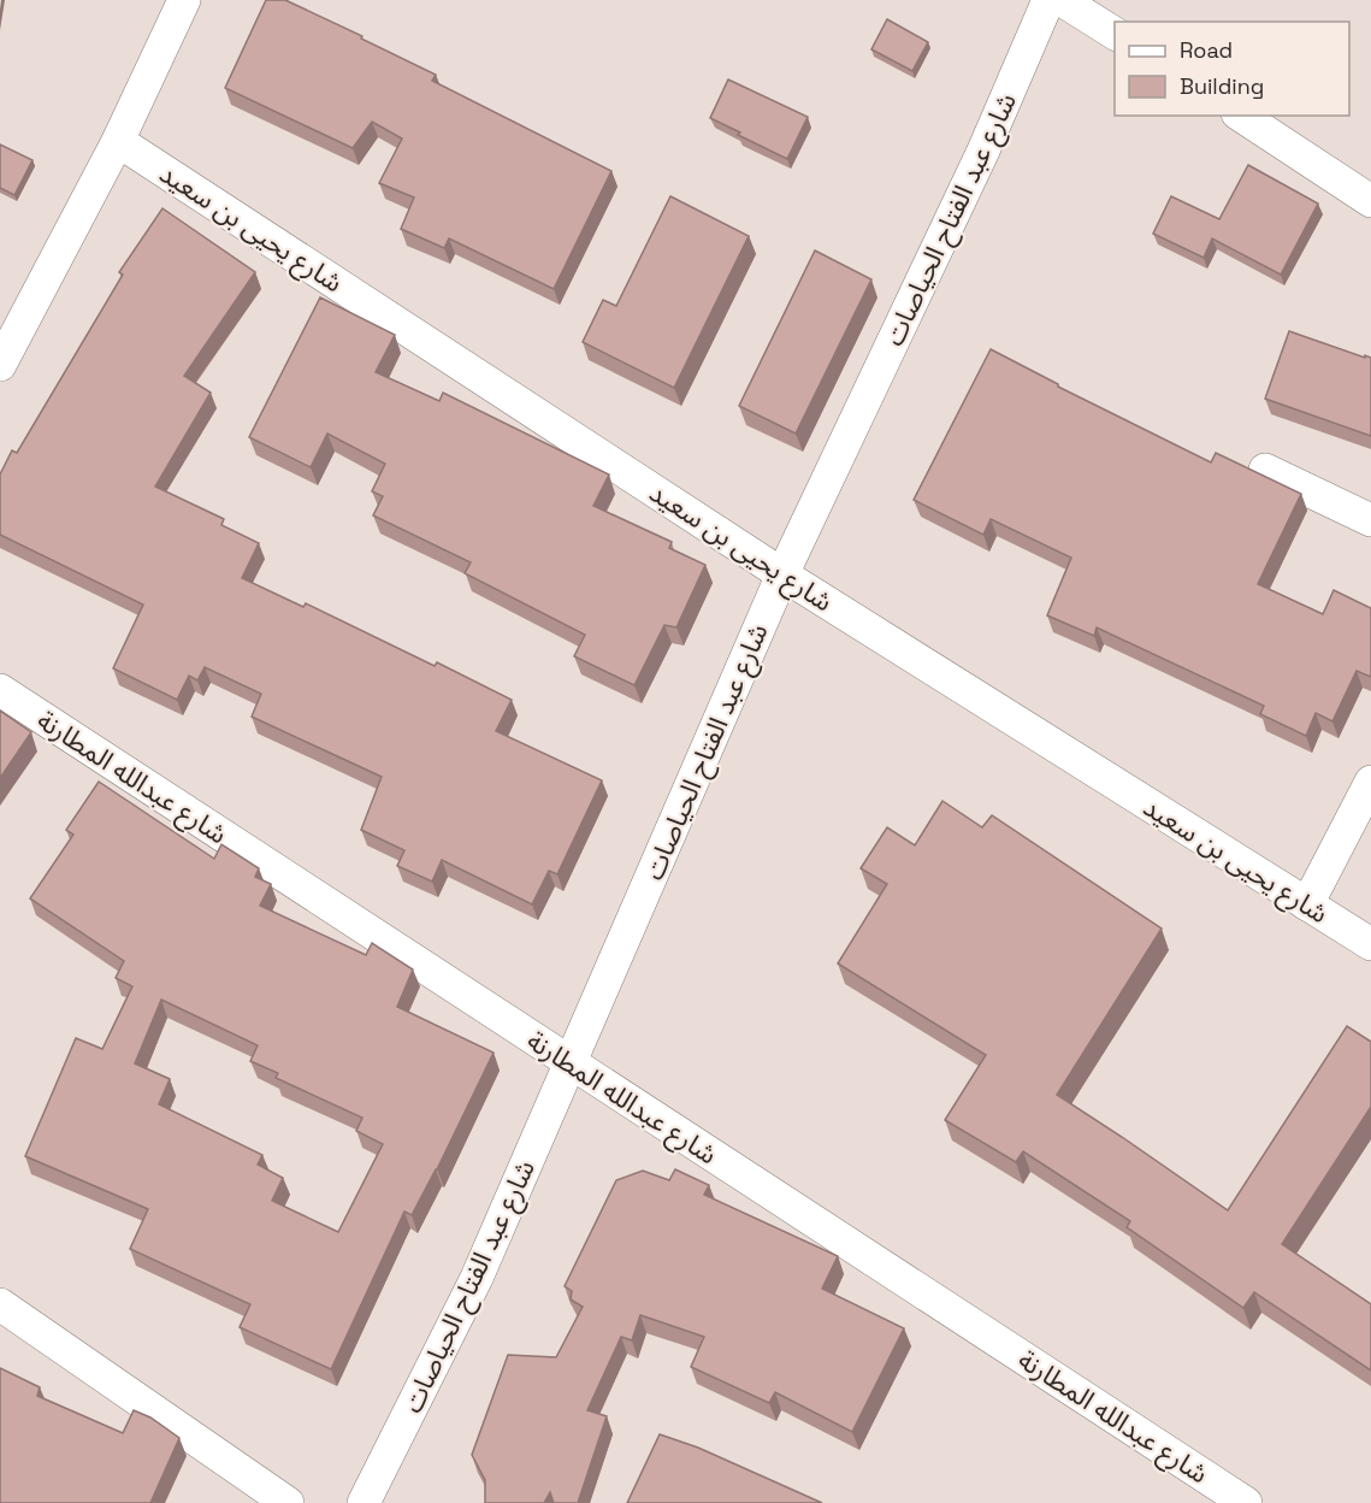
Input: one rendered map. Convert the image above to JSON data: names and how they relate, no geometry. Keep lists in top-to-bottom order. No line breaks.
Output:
{"streets":{"street":["شارع عبد الفتاح الحياصات","شارع يحيى بن سعيد","شارع عبدالله المطارنة"]},"crossings":[["شارع عبد الفتاح الحياصات","شارع يحيى بن سعيد"],["شارع عبد الفتاح الحياصات","شارع عبدالله المطارنة"]],"legend":["Road","Building"]}
